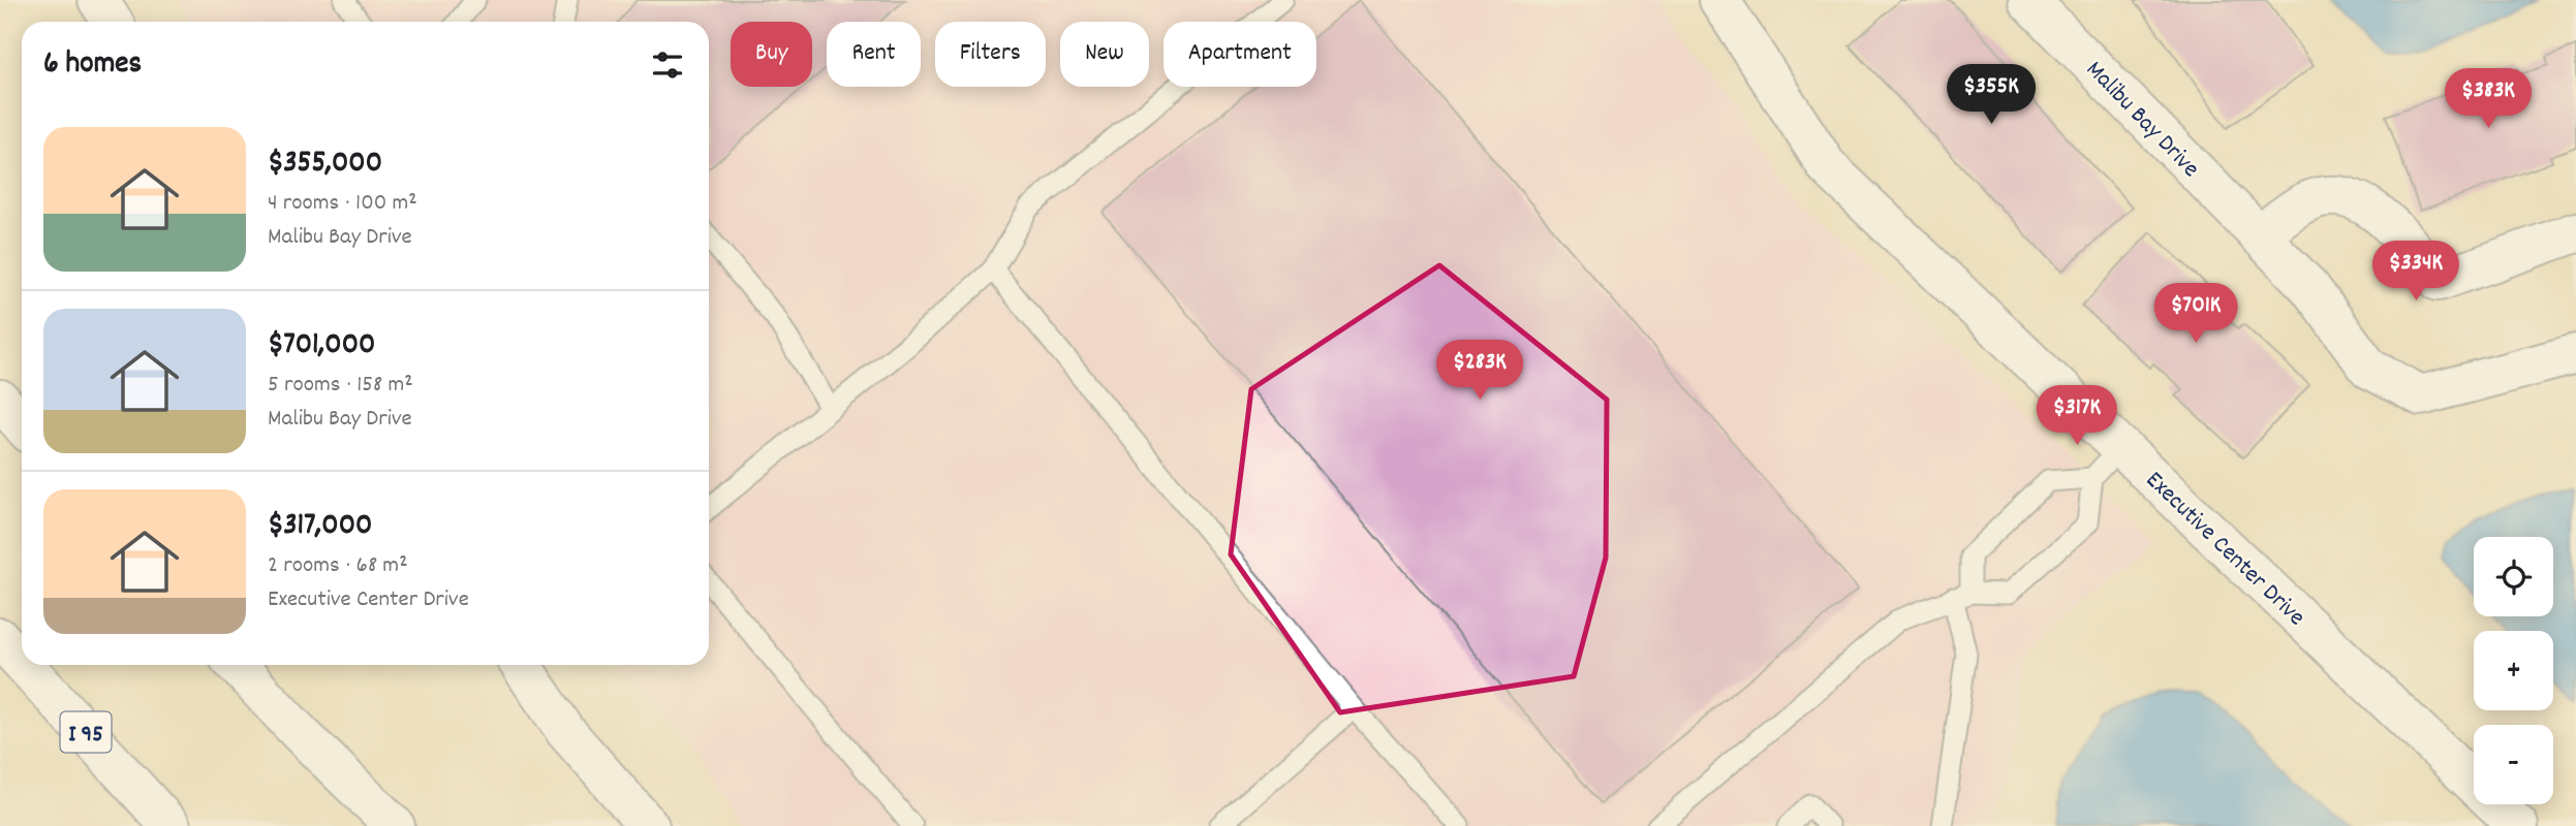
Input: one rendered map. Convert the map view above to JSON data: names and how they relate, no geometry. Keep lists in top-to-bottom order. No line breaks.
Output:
{"streets":{"main road":["Malibu Bay Drive","Executive Center Drive","I 95"]},"page":{"chip":["Buy","Rent","Filters","New","Apartment"],"heading":"6 homes","price":["$355K","$383K","$334K","$701K","$283K","$317K"],"list":[{"name":"$355,000","note":"4 rooms · 100 m² · Malibu Bay Drive"},{"name":"$701,000","note":"5 rooms · 158 m² · Malibu Bay Drive"},{"name":"$317,000","note":"2 rooms · 68 m² · Executive Center Drive"}],"map_buttons":["+","−"]}}
